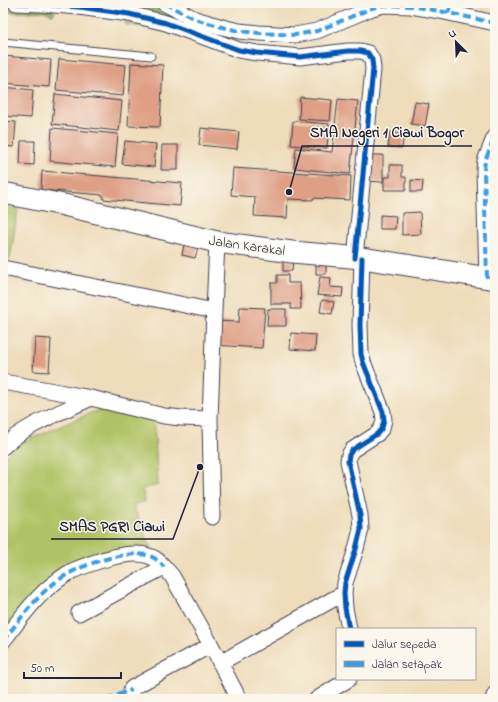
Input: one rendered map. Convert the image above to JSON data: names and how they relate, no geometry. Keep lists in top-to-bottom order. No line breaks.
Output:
{"streets":{"main road":["Jalan Karakal"]},"places":["SMA Negeri 1 Ciawi Bogor","SMAS PGRI Ciawi"],"legend":["Jalur sepeda","Jalan setapak"],"scale_bar":"50 m","north":"top left"}
